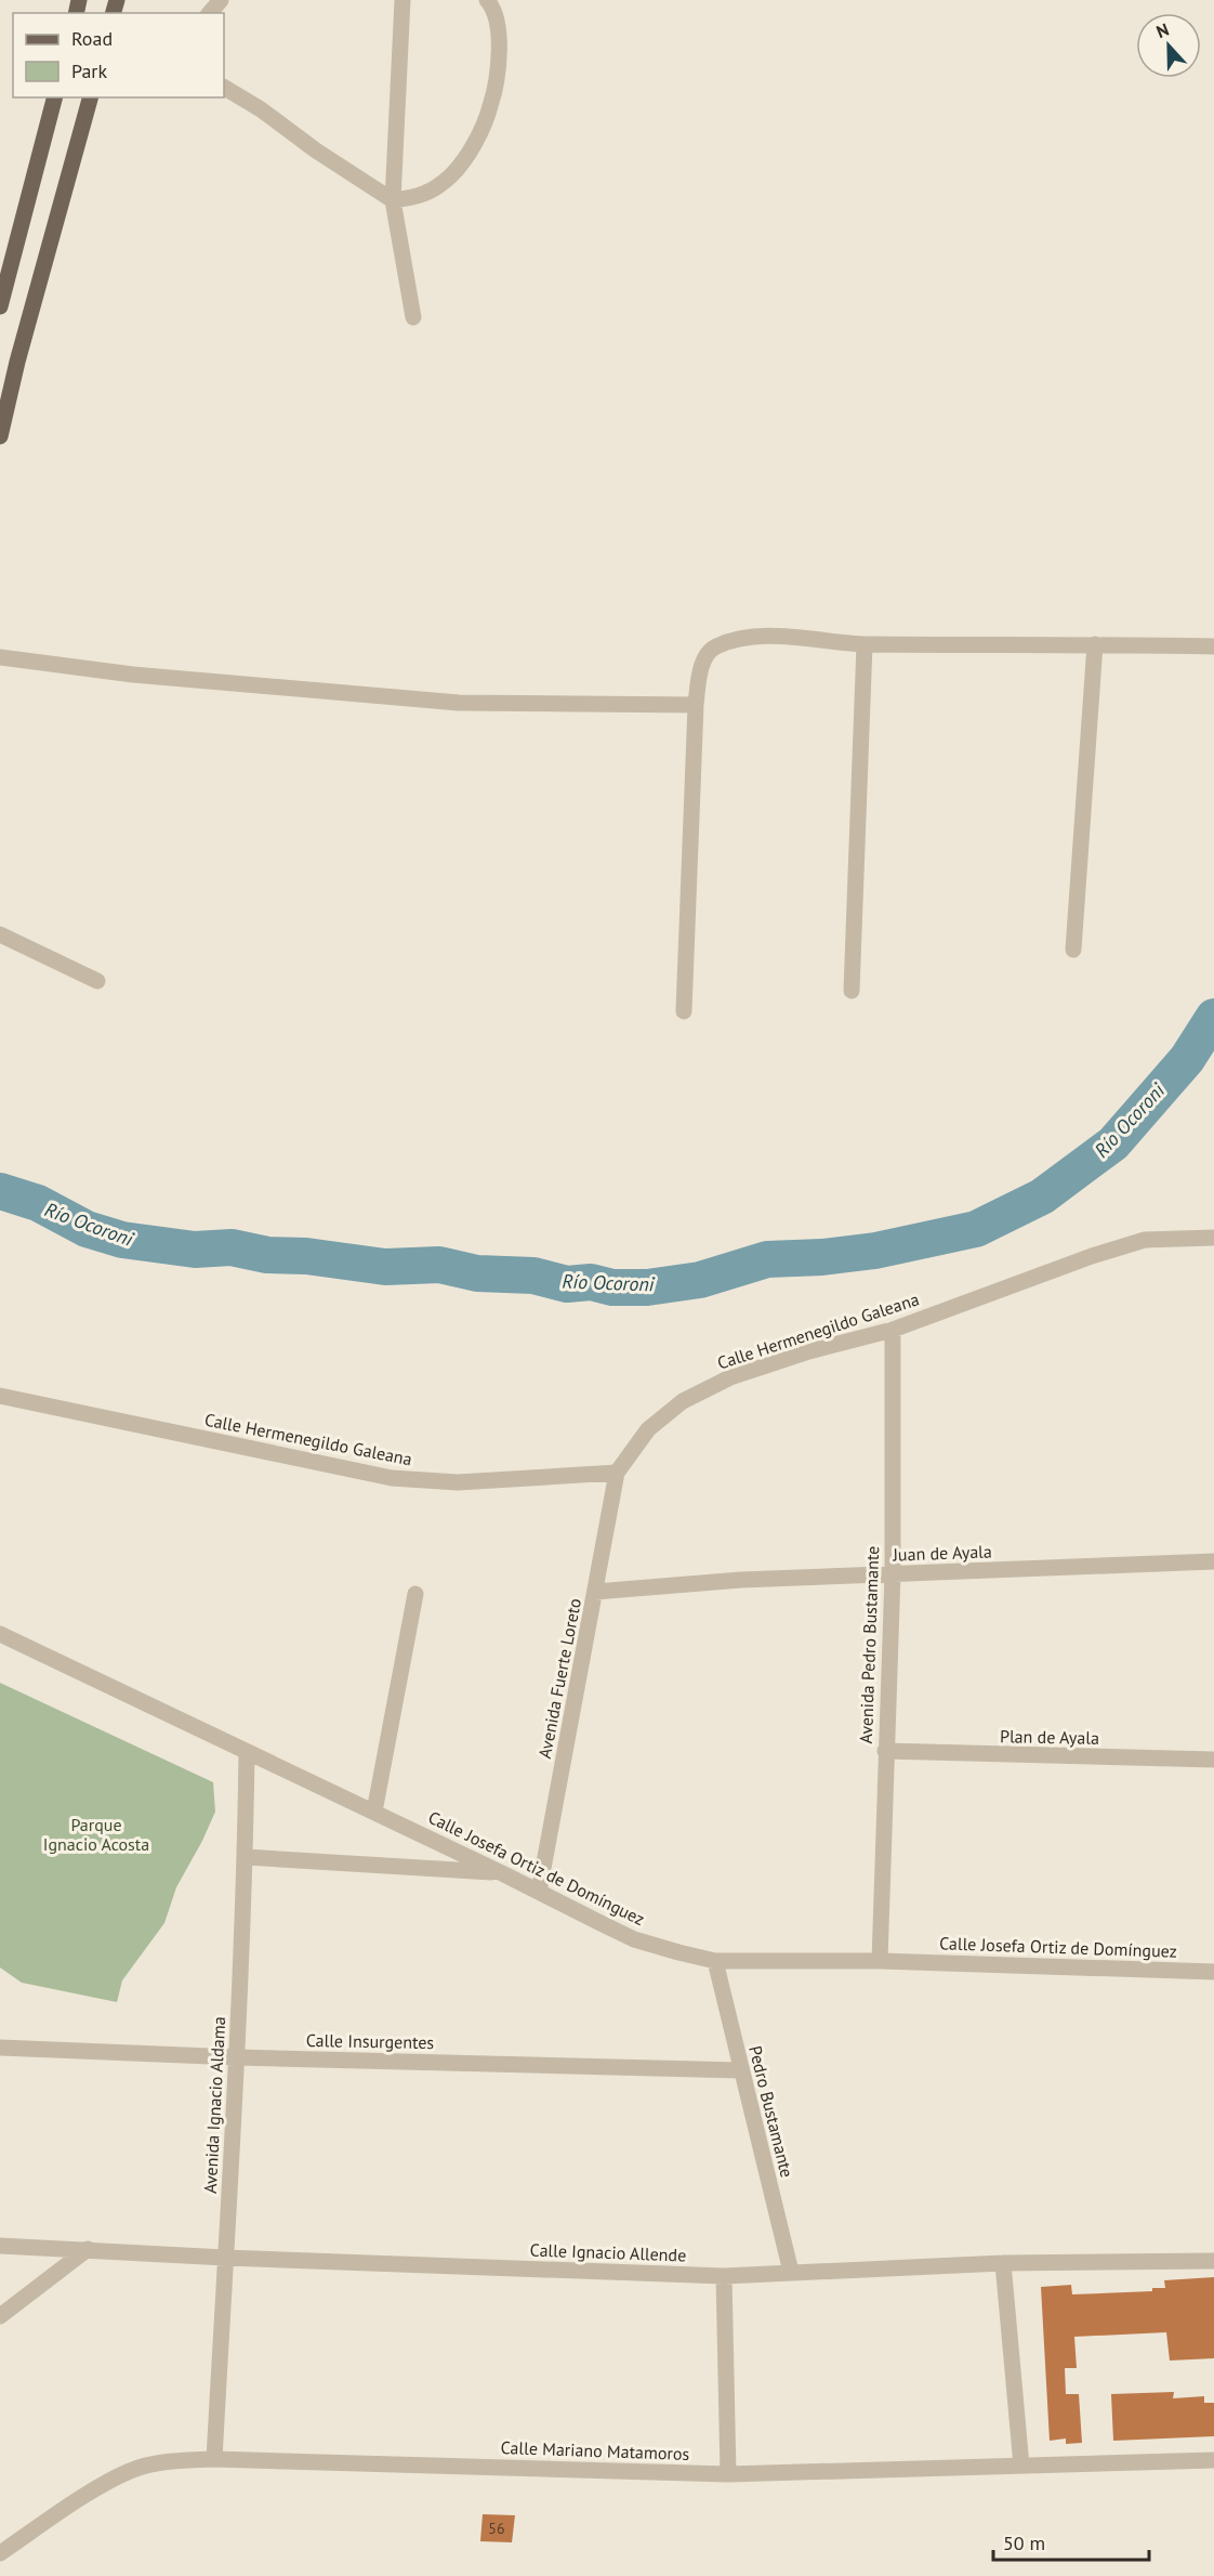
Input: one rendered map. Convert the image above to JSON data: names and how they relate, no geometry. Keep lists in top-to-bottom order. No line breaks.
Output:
{"streets":{"street":["Calle Hermenegildo Galeana","Juan de Ayala","Avenida Pedro Bustamante","Avenida Fuerte Loreto","Plan de Ayala","Calle Josefa Ortiz de Domínguez","Calle Insurgentes","Avenida Ignacio Aldama","Pedro Bustamante","Calle Ignacio Allende","Calle Mariano Matamoros"]},"crossings":[["Calle Hermenegildo Galeana","Avenida Pedro Bustamante"],["Calle Hermenegildo Galeana","Avenida Fuerte Loreto"],["Juan de Ayala","Avenida Pedro Bustamante"],["Juan de Ayala","Avenida Fuerte Loreto"],["Avenida Pedro Bustamante","Plan de Ayala"],["Avenida Pedro Bustamante","Calle Josefa Ortiz de Domínguez"],["Avenida Fuerte Loreto","Calle Josefa Ortiz de Domínguez"],["Calle Josefa Ortiz de Domínguez","Avenida Ignacio Aldama"],["Calle Josefa Ortiz de Domínguez","Pedro Bustamante"],["Calle Insurgentes","Avenida Ignacio Aldama"],["Calle Insurgentes","Pedro Bustamante"],["Avenida Ignacio Aldama","Calle Ignacio Allende"],["Avenida Ignacio Aldama","Calle Mariano Matamoros"],["Pedro Bustamante","Calle Ignacio Allende"]],"water":["Río Ocoroni"],"parks":["Parque Ignacio Acosta"],"house_numbers":["56"],"legend":["Road","Park"],"scale_bar":"50 m","north":"top"}
